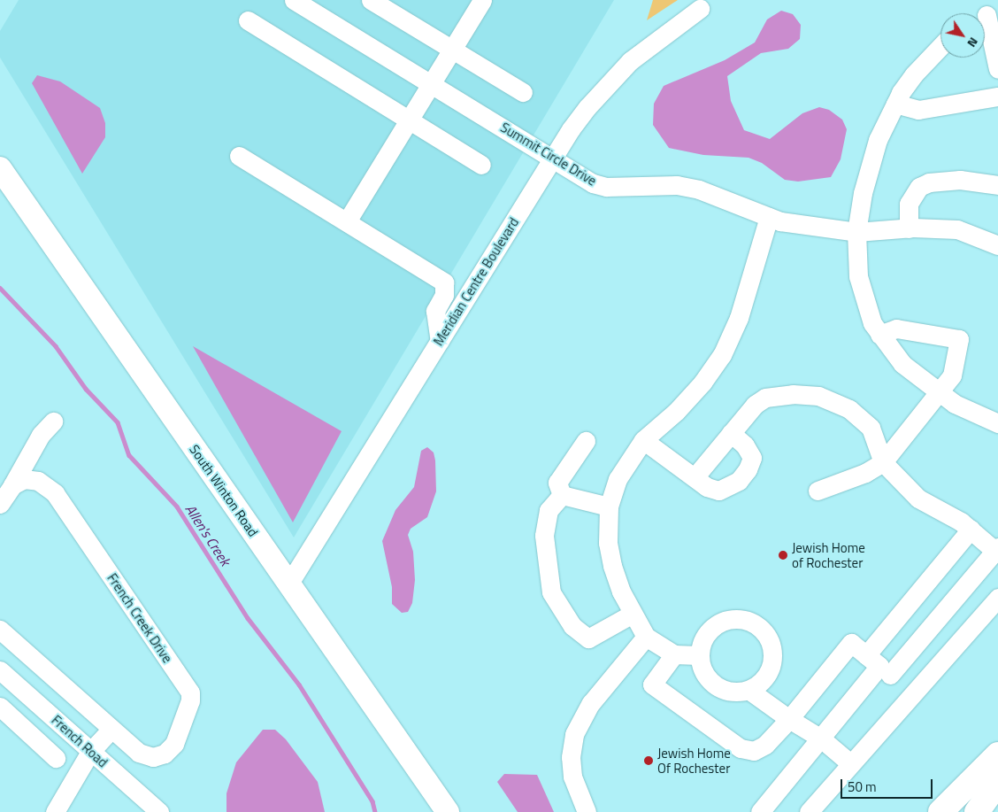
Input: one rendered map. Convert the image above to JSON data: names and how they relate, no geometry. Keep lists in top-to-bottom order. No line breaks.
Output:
{"streets":{"main road":["South Winton Road"],"street":["Summit Circle Drive","Meridian Centre Boulevard","French Creek Drive","French Road"]},"crossings":[["Summit Circle Drive","Meridian Centre Boulevard"],["Meridian Centre Boulevard","South Winton Road"]],"water":["Allen's Creek"],"places":["Jewish Home of Rochester","Jewish Home Of Rochester"],"scale_bar":"50 m","north":"bottom right"}
